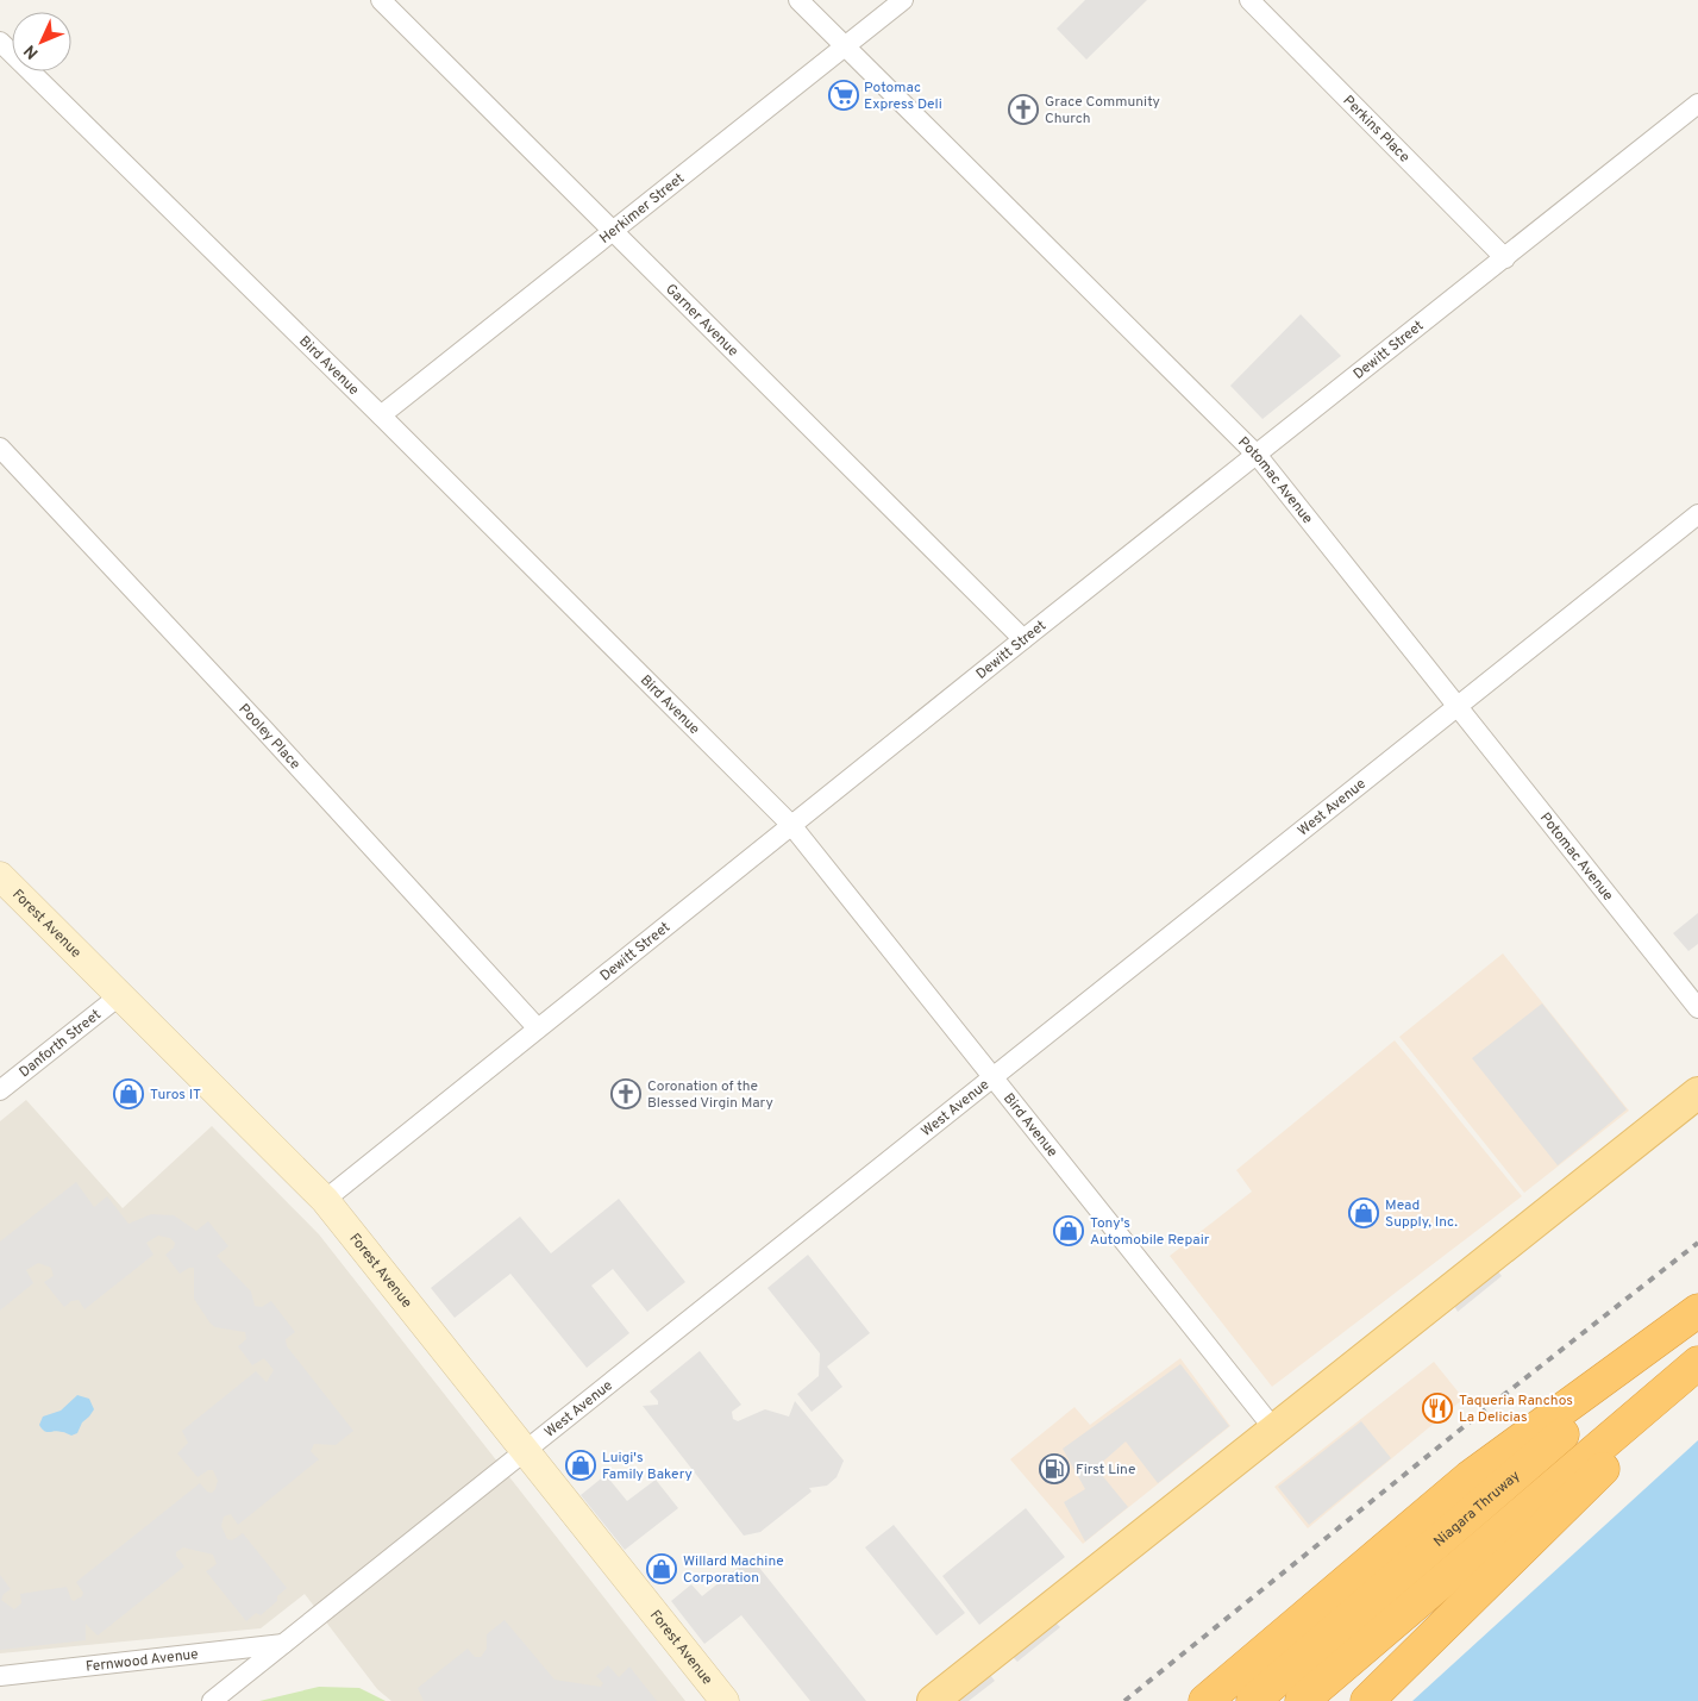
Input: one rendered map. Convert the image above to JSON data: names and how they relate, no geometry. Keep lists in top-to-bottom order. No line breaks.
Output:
{"streets":{"highway":["Niagara Thruway"],"street":["Perkins Place","Herkimer Street","Garner Avenue","Dewitt Street","Bird Avenue","Potomac Avenue","Pooley Place","West Avenue","Forest Avenue","Danforth Street","Fernwood Avenue"]},"crossings":[["Perkins Place","Dewitt Street"],["Herkimer Street","Garner Avenue"],["Herkimer Street","Bird Avenue"],["Herkimer Street","Potomac Avenue"],["Garner Avenue","Dewitt Street"],["Dewitt Street","Bird Avenue"],["Dewitt Street","Potomac Avenue"],["Dewitt Street","Pooley Place"],["Dewitt Street","Forest Avenue"],["Bird Avenue","West Avenue"],["Potomac Avenue","West Avenue"],["West Avenue","Forest Avenue"],["West Avenue","Fernwood Avenue"],["Forest Avenue","Danforth Street"]],"places":{"supermarket":["Potomac Express Deli"],"church":["Grace Community Church","Coronation of the Blessed Virgin Mary"],"shop":["Turos IT","Mead Supply, Inc.","Tony's Automobile Repair","Luigi's Family Bakery","Willard Machine Corporation"],"restaurant":["Taqueria Ranchos La Delicias"],"fuel station":["First Line"]},"north":"bottom left"}
